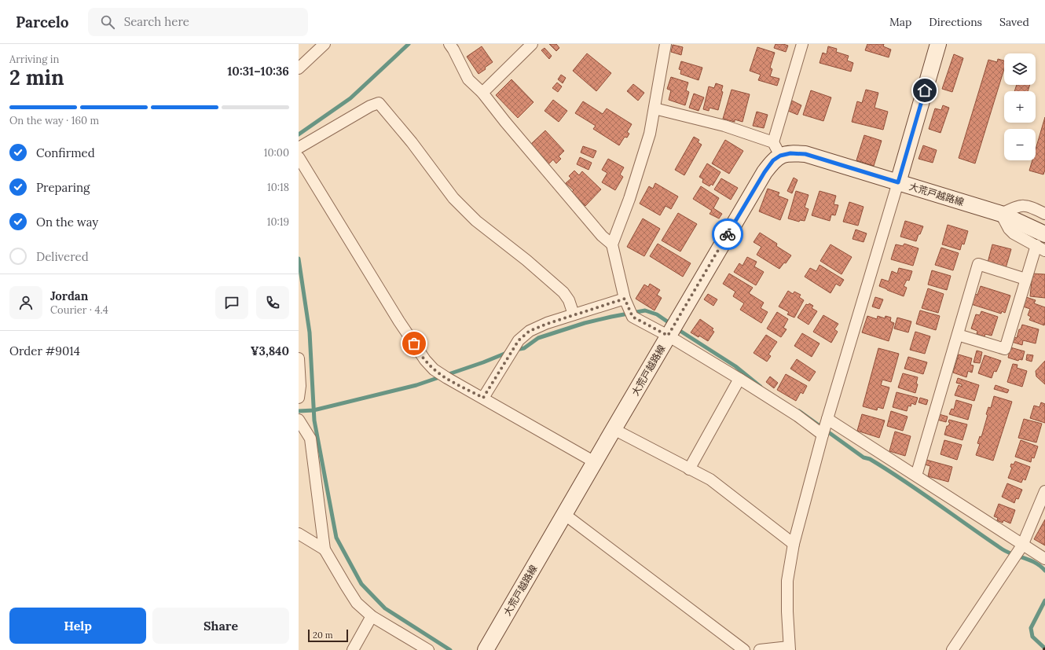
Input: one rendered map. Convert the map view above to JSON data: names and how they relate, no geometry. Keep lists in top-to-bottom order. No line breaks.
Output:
{"streets":{"main road":["大荒戸越路線"]},"scale_bar":"20 m","page":{"header":"Parcelo","search":"Search here","nav":["Map","Directions","Saved"],"heading":["2 min","Arriving in","10:31–10:36"],"panel":["Jordan","Courier · 4.4","Order #9014","¥3,840"],"map_buttons":["+","−"],"bar":"On the way · 160 m","list":[["Confirmed","10:00"],["Preparing","10:18"],["On the way","10:19"],"Delivered"],"buttons":["Help","Share"],"scale":"20 m"}}
